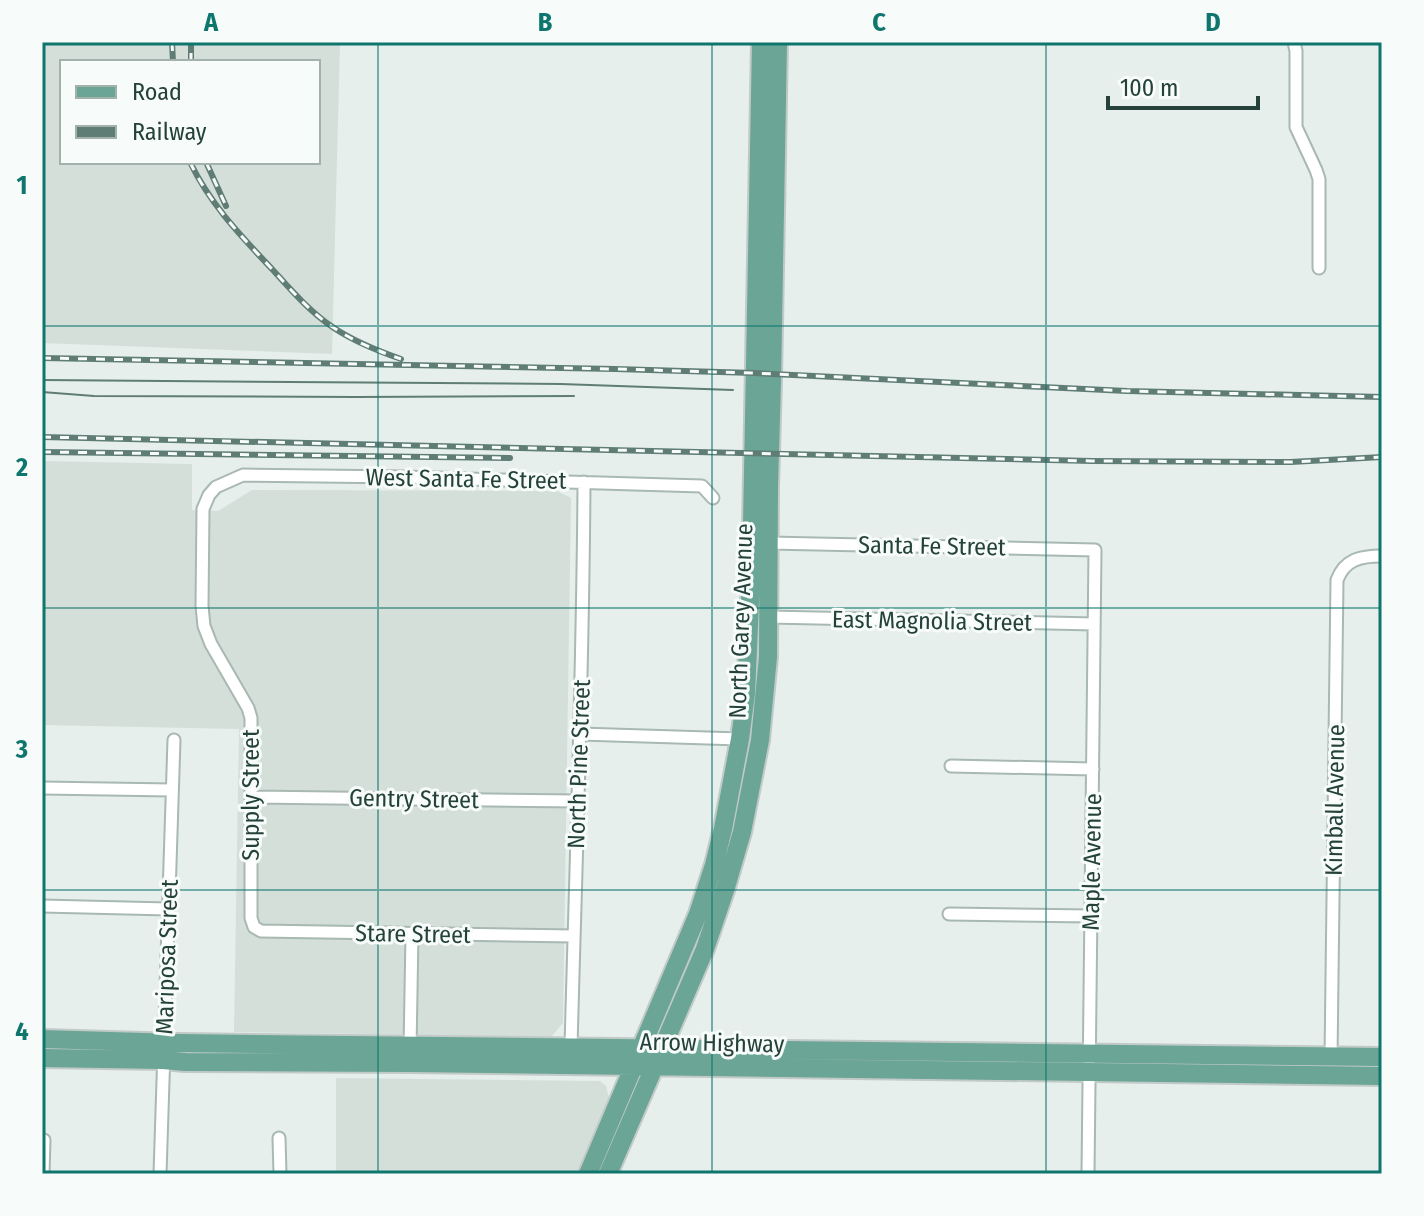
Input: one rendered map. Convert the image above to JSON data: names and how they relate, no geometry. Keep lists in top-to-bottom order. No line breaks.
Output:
{"streets":{"main road":["North Garey Avenue","Arrow Highway"],"street":["West Santa Fe Street","Santa Fe Street","East Magnolia Street","North Pine Street","Supply Street","Gentry Street","Kimball Avenue","Maple Avenue","Stare Street","Mariposa Street"]},"crossings":[["West Santa Fe Street","North Pine Street"],["West Santa Fe Street","Supply Street"],["Santa Fe Street","North Garey Avenue"],["Santa Fe Street","Maple Avenue"],["North Garey Avenue","East Magnolia Street"],["North Garey Avenue","Arrow Highway"],["East Magnolia Street","Maple Avenue"],["North Pine Street","Gentry Street"],["North Pine Street","Stare Street"],["North Pine Street","Arrow Highway"],["Supply Street","Gentry Street"],["Supply Street","Stare Street"],["Kimball Avenue","Arrow Highway"],["Maple Avenue","Arrow Highway"],["Mariposa Street","Arrow Highway"]],"legend":["Road","Railway"],"scale_bar":"100 m","grid":{"columns":["A","B","C","D"],"rows":["1","2","3","4"]}}
